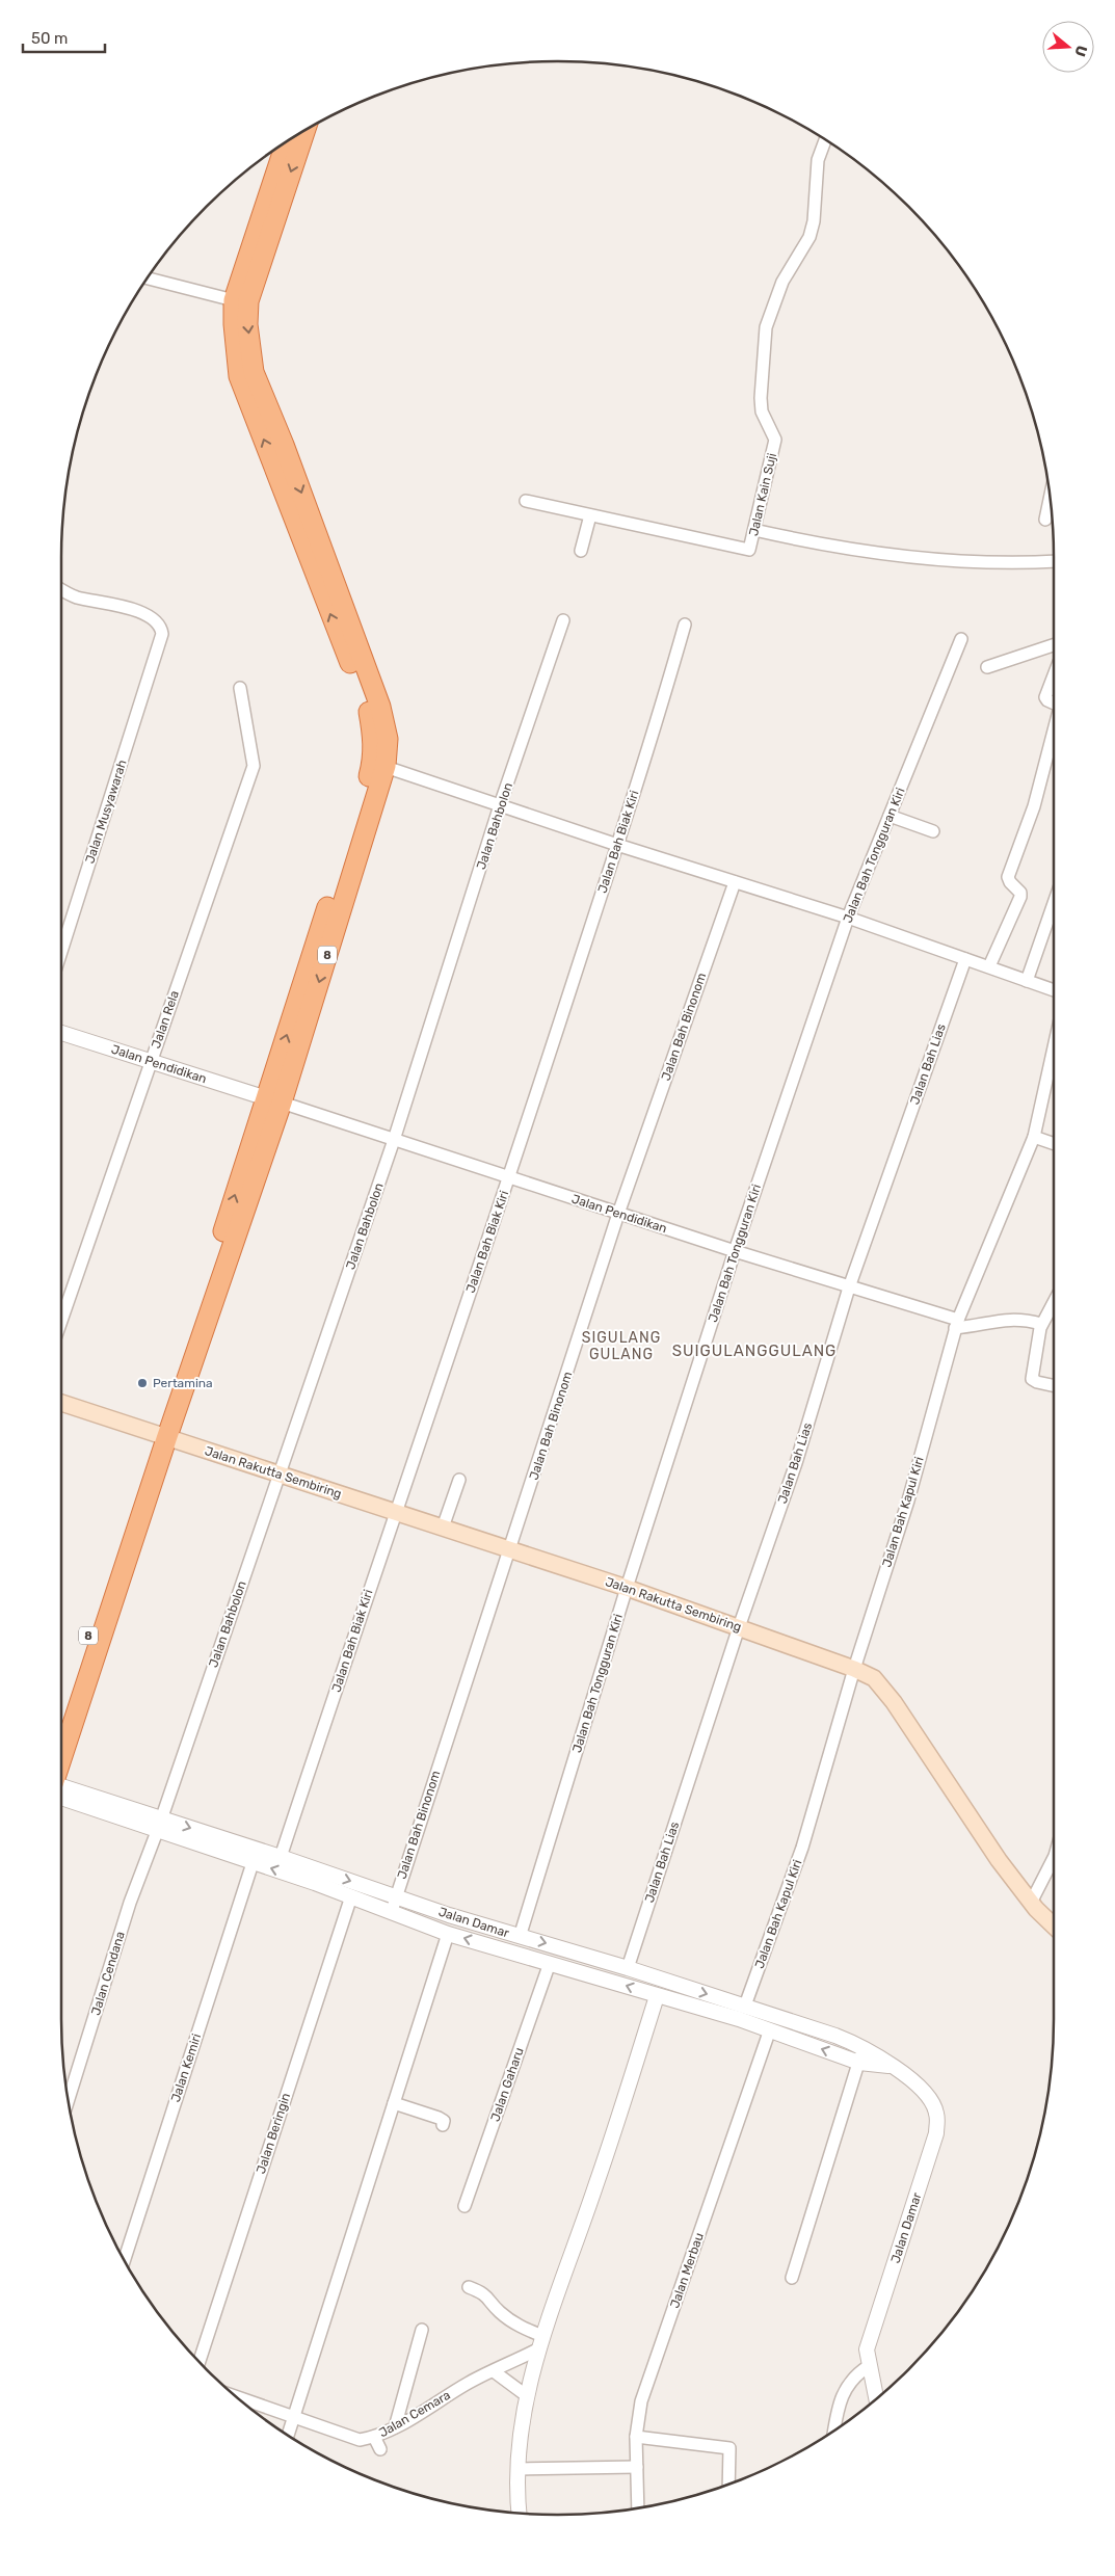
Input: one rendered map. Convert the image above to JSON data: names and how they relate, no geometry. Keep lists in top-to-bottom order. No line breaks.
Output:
{"streets":{"highway":["8"],"main road":["Jalan Rakutta Sembiring"],"street":["Jalan Kain Suji","Jalan Musyawarah","Jalan Bahbolon","Jalan Bah Biak Kiri","Jalan Bah Tongguran Kiri","Jalan Rela","Jalan Bah Binonom","Jalan Pendidikan","Jalan Bah Lias","Jalan Bah Kapul Kiri","Jalan Damar","Jalan Cendana","Jalan Kemiri","Jalan Gaharu","Jalan Beringin","Jalan Merbau","Jalan Cemara"]},"crossings":[["Jalan Bahbolon","Jalan Pendidikan"],["Jalan Bahbolon","Jalan Rakutta Sembiring"],["Jalan Bahbolon","Jalan Damar"],["Jalan Bahbolon","Jalan Cendana"],["Jalan Bah Biak Kiri","Jalan Pendidikan"],["Jalan Bah Biak Kiri","Jalan Rakutta Sembiring"],["Jalan Bah Biak Kiri","Jalan Damar"],["Jalan Bah Tongguran Kiri","Jalan Pendidikan"],["Jalan Bah Tongguran Kiri","Jalan Rakutta Sembiring"],["Jalan Bah Tongguran Kiri","Jalan Damar"],["8","Jalan Pendidikan"],["8","Jalan Rakutta Sembiring"],["Jalan Rela","Jalan Pendidikan"],["Jalan Bah Binonom","Jalan Pendidikan"],["Jalan Bah Binonom","Jalan Rakutta Sembiring"],["Jalan Bah Binonom","Jalan Damar"],["Jalan Pendidikan","Jalan Bah Lias"],["Jalan Pendidikan","Jalan Bah Kapul Kiri"],["Jalan Bah Lias","Jalan Rakutta Sembiring"],["Jalan Bah Lias","Jalan Damar"],["Jalan Rakutta Sembiring","Jalan Bah Kapul Kiri"],["Jalan Bah Kapul Kiri","Jalan Damar"],["Jalan Damar","Jalan Cendana"],["Jalan Damar","Jalan Kemiri"],["Jalan Damar","Jalan Gaharu"],["Jalan Damar","Jalan Beringin"],["Jalan Damar","Jalan Merbau"]],"districts":["SIGULANG GULANG","SUIGULANGGULANG"],"places":["Pertamina"],"scale_bar":"50 m","north":"right"}
